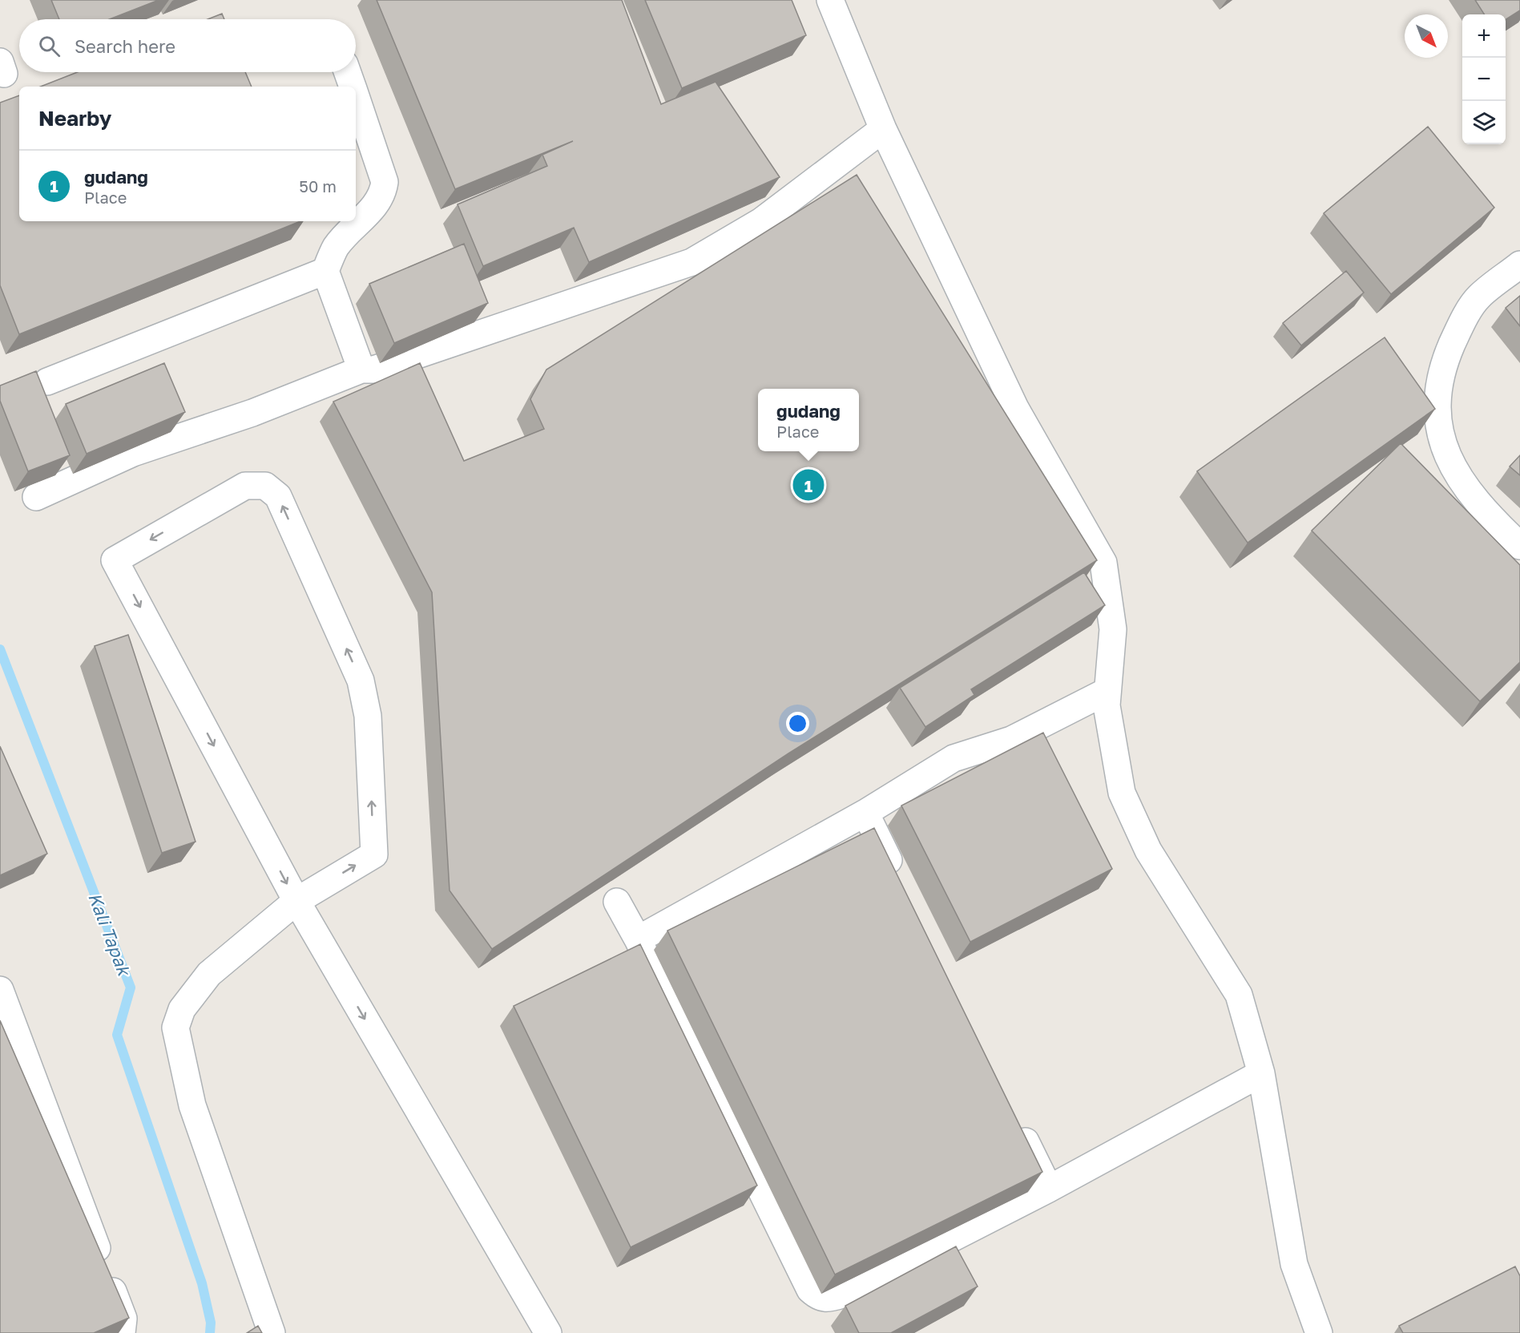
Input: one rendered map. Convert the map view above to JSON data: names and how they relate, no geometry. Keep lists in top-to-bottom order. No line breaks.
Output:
{"water":["Kali Tapak"],"north":"bottom right","page":{"map_buttons":["+","−"],"search":"Search here","heading":"Nearby","list":[{"mark":"1","name":"gudang","note":"Place","value":"50 m"}],"popup":["gudang","Place"],"pins":"1"}}
